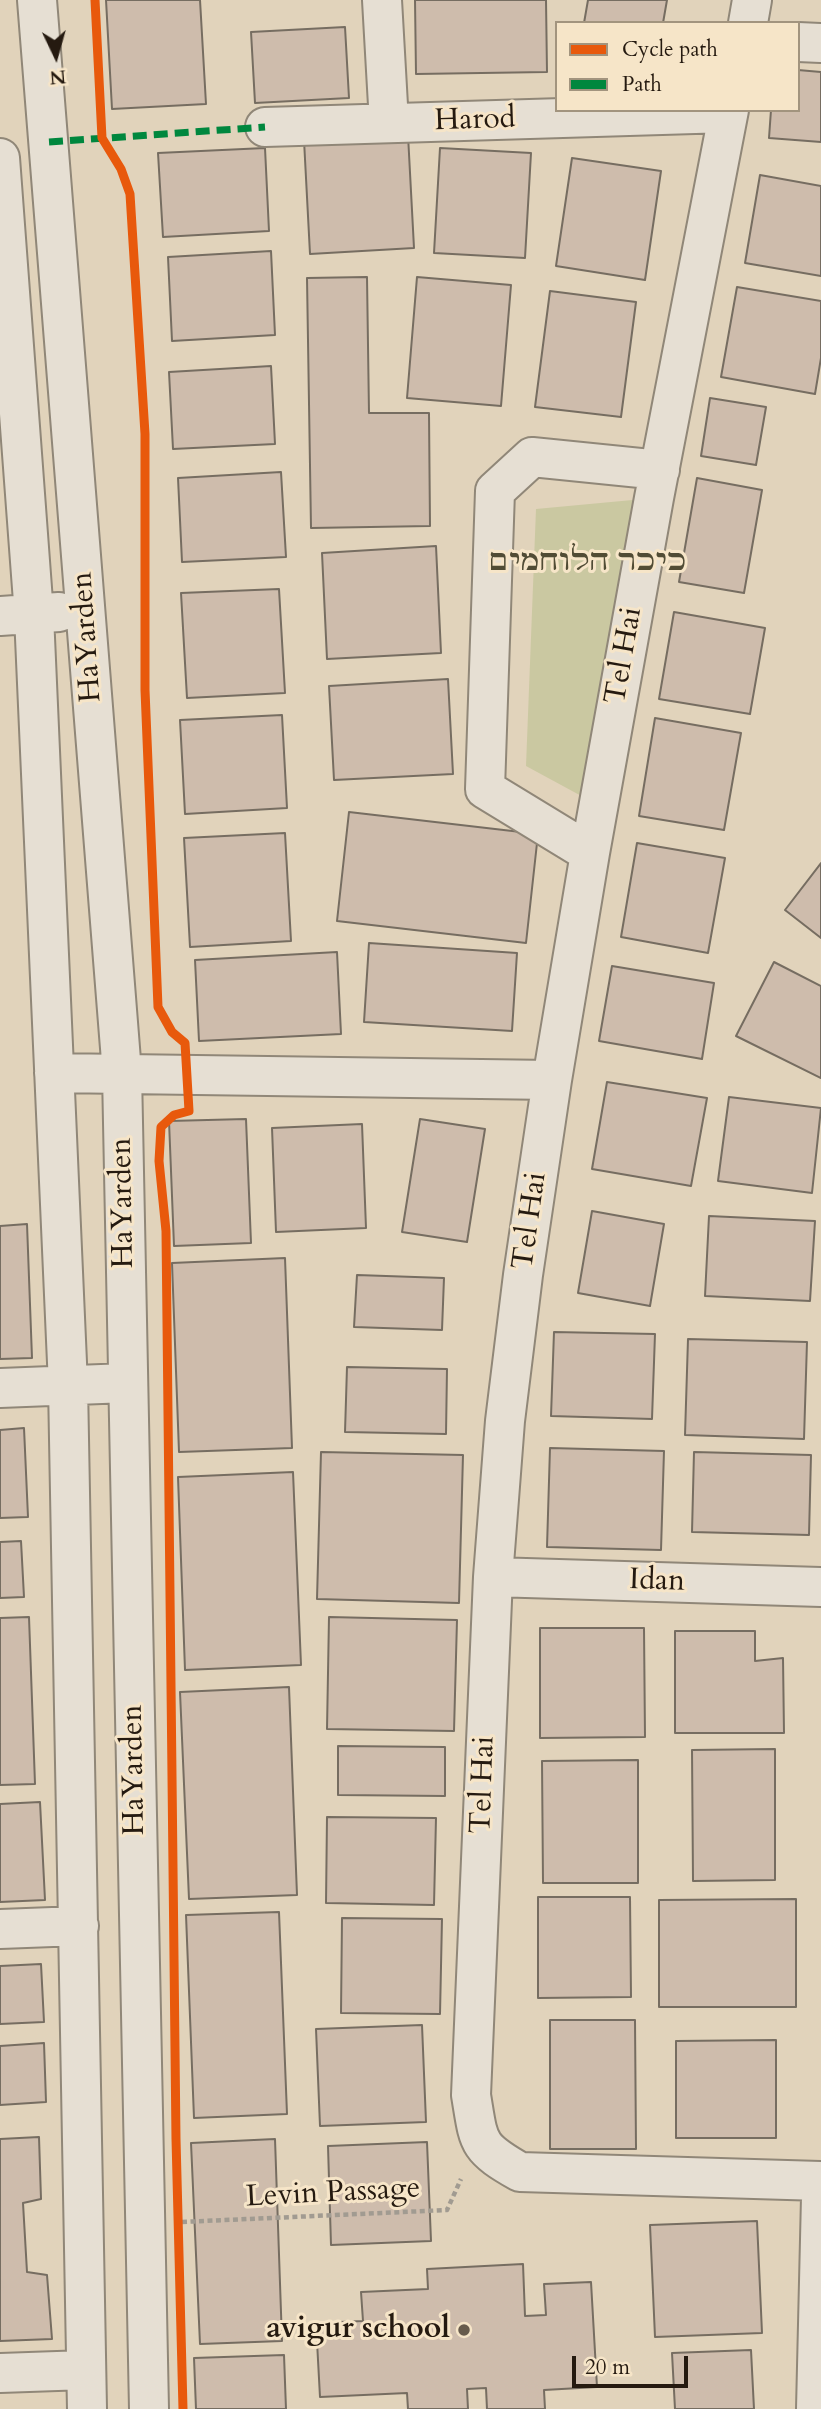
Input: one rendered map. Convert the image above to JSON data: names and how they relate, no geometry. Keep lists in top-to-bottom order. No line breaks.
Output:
{"streets":{"street":["Harod","HaYarden","Tel Hai","Idan"],"path":["Levin Passage"]},"crossings":[["Harod","Tel Hai"],["Tel Hai","Idan"],["Tel Hai","Levin Passage"]],"parks":["כיכר הלוחמים"],"places":["avigur school"],"legend":["Cycle path","Path"],"scale_bar":"20 m","north":"bottom"}
